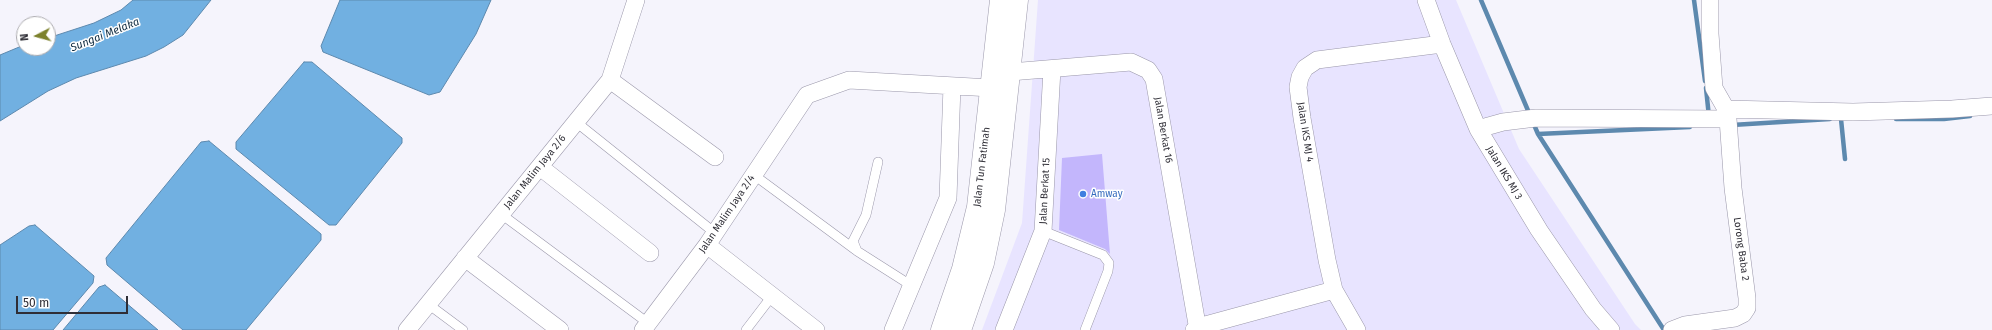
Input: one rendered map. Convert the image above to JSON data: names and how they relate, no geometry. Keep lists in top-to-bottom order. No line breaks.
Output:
{"streets":{"main road":["Jalan Tun Fatimah"],"street":["Jalan Berkat 16","Jalan IKS MJ 4","Jalan Malim Jaya 2/6","Jalan IKS MJ 3","Jalan Berkat 15","Jalan Malim Jaya 2/4","Lorong Baba 2"]},"crossings":[["Jalan Berkat 16","Jalan Tun Fatimah"],["Jalan Berkat 16","Jalan Berkat 15"],["Jalan Berkat 16","Jalan Malim Jaya 2/4"],["Jalan IKS MJ 4","Jalan IKS MJ 3"]],"water":["Sungai Melaka"],"places":["Amway"],"scale_bar":"50 m","north":"left"}
